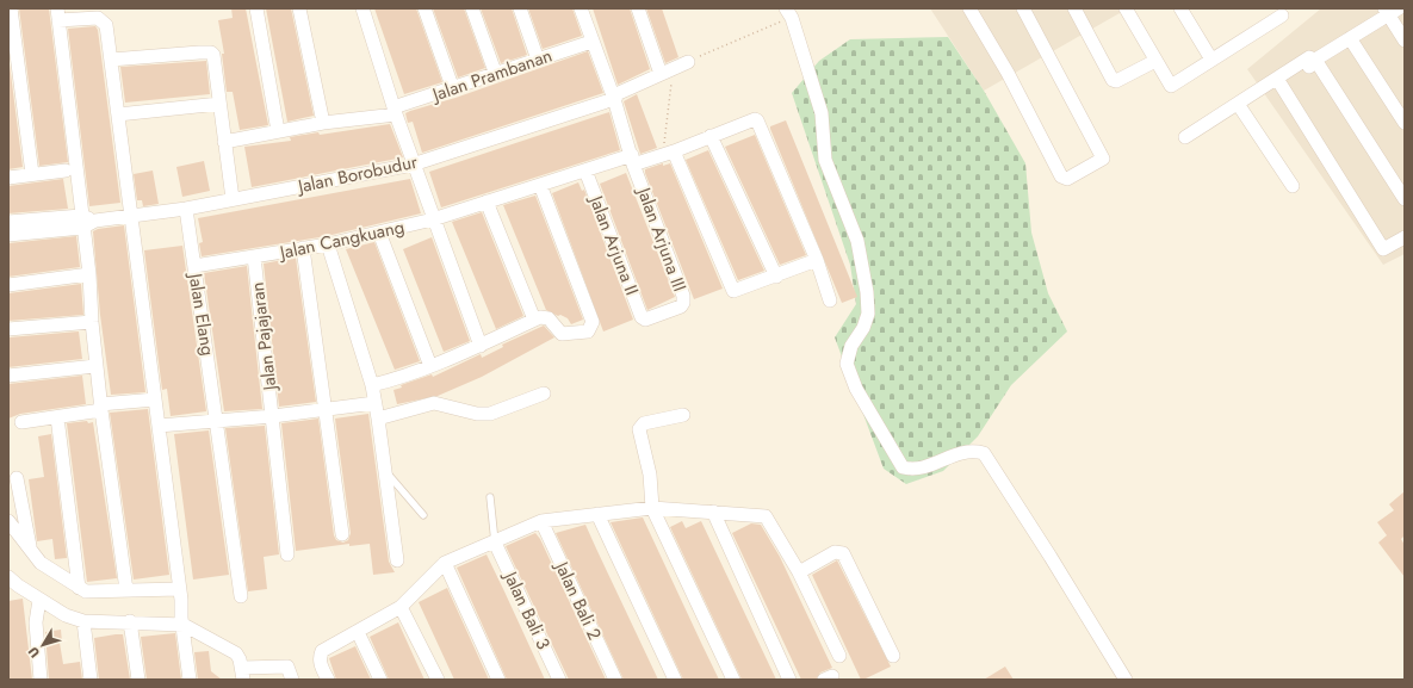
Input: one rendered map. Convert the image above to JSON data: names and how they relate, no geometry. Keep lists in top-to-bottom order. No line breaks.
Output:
{"streets":{"street":["Jalan Prambanan","Jalan Borobudur","Jalan Cangkuang","Jalan Arjuna III","Jalan Arjuna II","Jalan Elang","Jalan Pajajaran","Jalan Bali 2","Jalan Bali 3"]},"crossings":[["Jalan Borobudur","Jalan Elang"],["Jalan Cangkuang","Jalan Arjuna III"],["Jalan Cangkuang","Jalan Arjuna II"],["Jalan Cangkuang","Jalan Elang"],["Jalan Cangkuang","Jalan Pajajaran"],["Jalan Arjuna III","Jalan Arjuna II"]],"north":"bottom left"}
